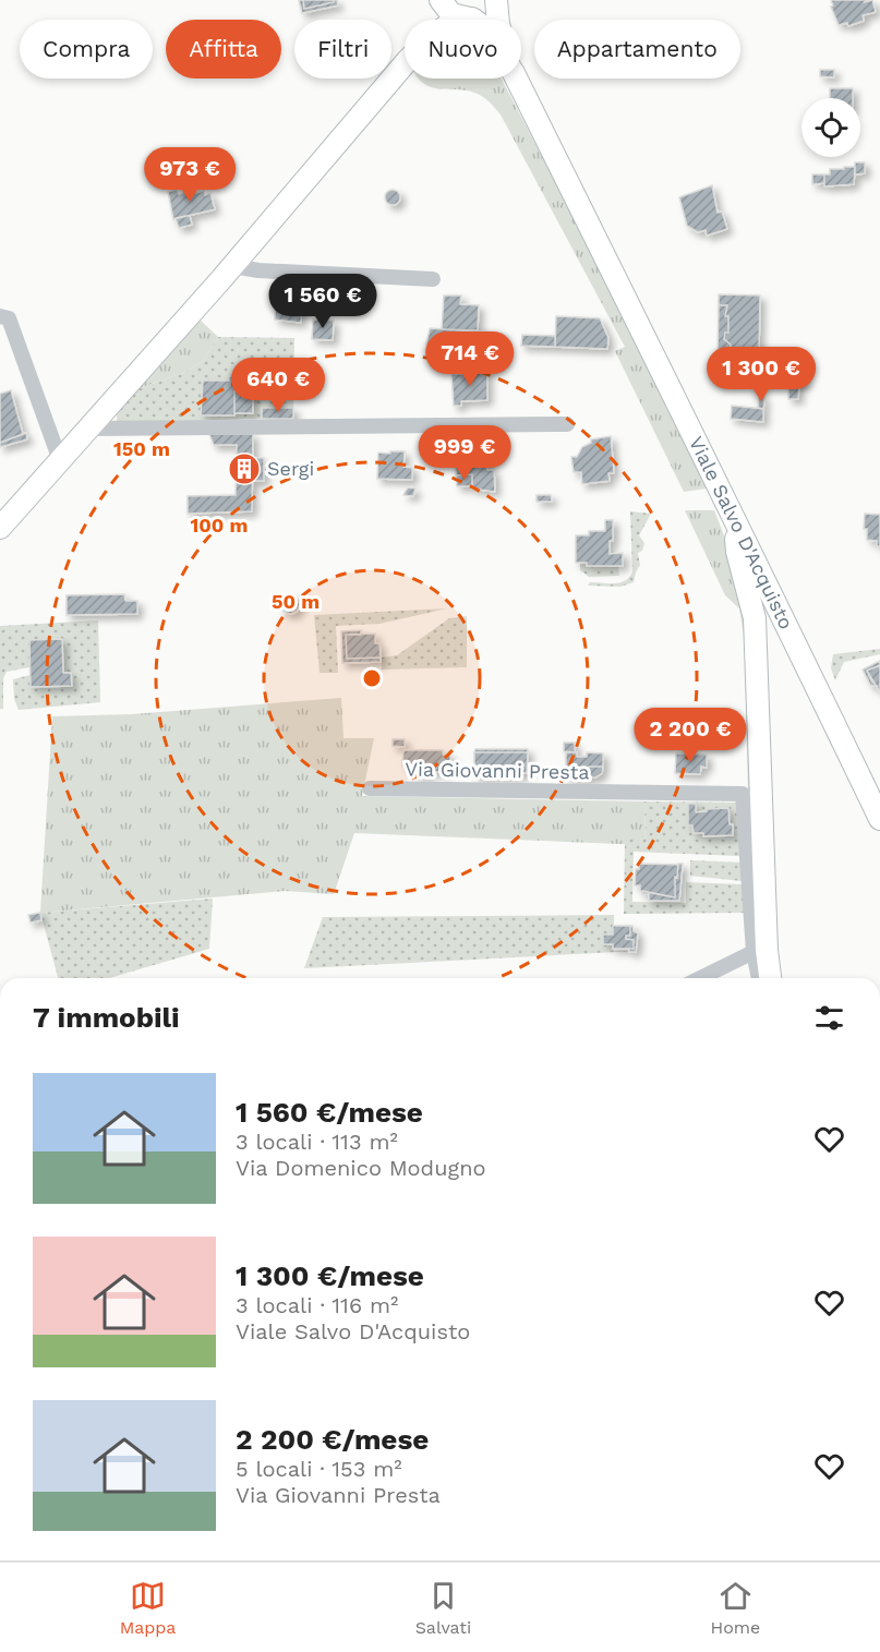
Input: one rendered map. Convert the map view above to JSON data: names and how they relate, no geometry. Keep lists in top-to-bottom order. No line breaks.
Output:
{"streets":{"street":["Viale Salvo D'Acquisto","Via Giovanni Presta"]},"places":{"building":["Sergi"]},"page":{"chip":["Compra","Affitta","Filtri","Nuovo","Appartamento"],"price":["973 €","1 560 €","714 €","1 300 €","640 €","999 €","2 200 €"],"heading":"7 immobili","list":[{"name":"1 560 €/mese","note":"3 locali · 113 m² · Via Domenico Modugno"},{"name":"1 300 €/mese","note":"3 locali · 116 m² · Viale Salvo D'Acquisto"},{"name":"2 200 €/mese","note":"5 locali · 153 m² · Via Giovanni Presta"}],"tabs":["Mappa","Salvati","Home"]},"rings":["150 m","100 m","50 m"]}
